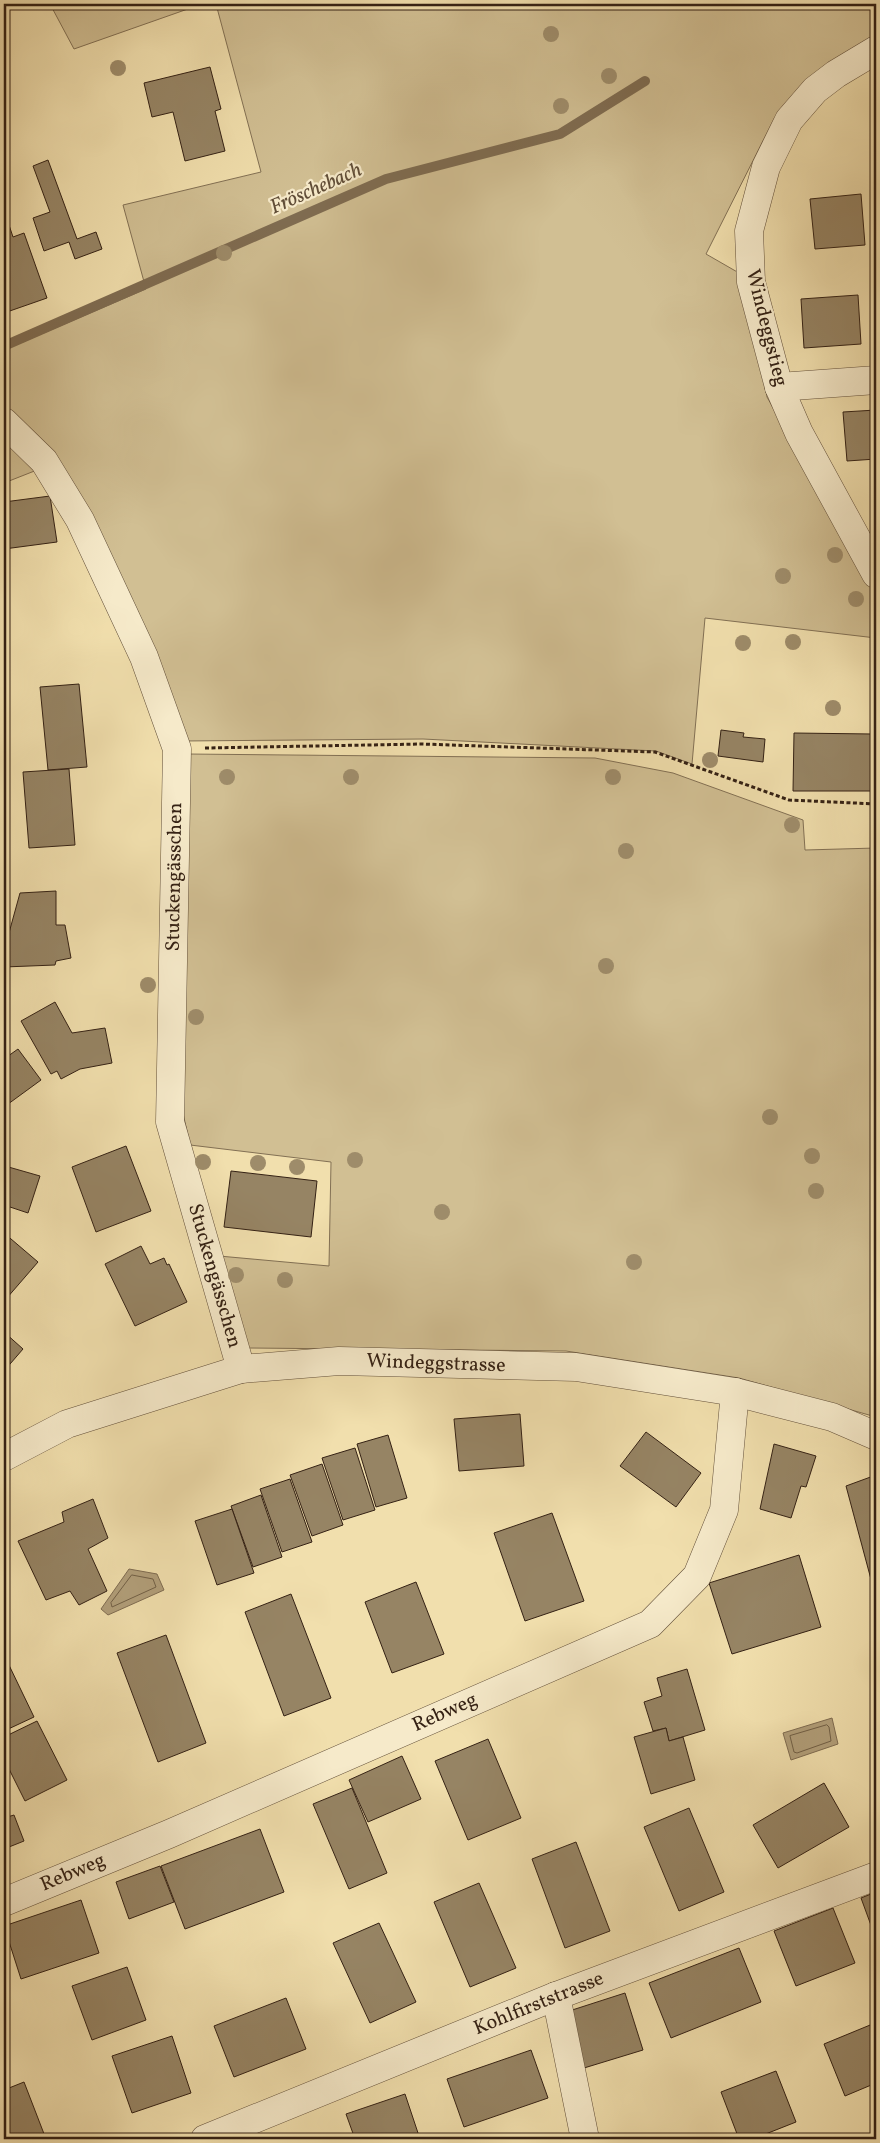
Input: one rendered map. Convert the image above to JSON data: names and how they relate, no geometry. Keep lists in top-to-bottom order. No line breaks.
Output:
{"streets":{"street":["Windeggstieg","Stuckengässchen","Windeggstrasse","Rebweg","Kohlfirststrasse"]},"crossings":[["Stuckengässchen","Windeggstrasse"],["Windeggstrasse","Rebweg"]],"water":["Fröschebach"]}
